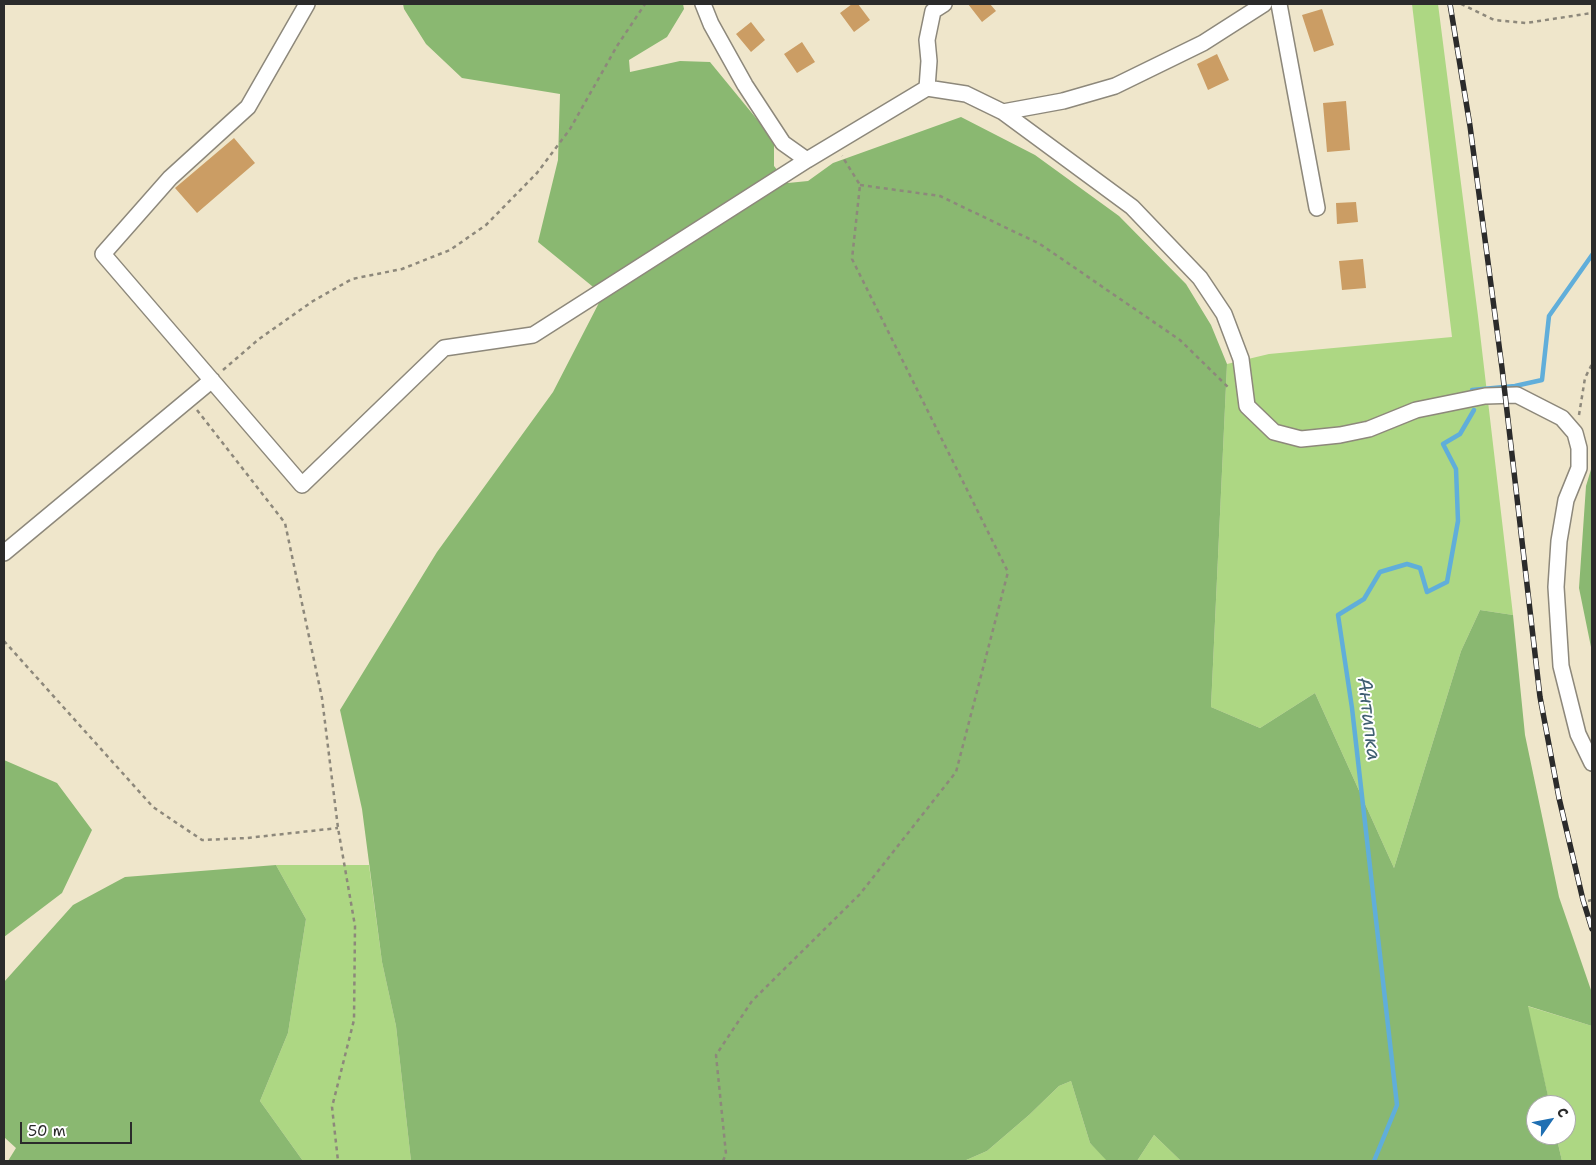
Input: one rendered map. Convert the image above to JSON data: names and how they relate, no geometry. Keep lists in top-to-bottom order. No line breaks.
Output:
{"water":["Антипка"],"scale_bar":"50 m","north":"top right"}
